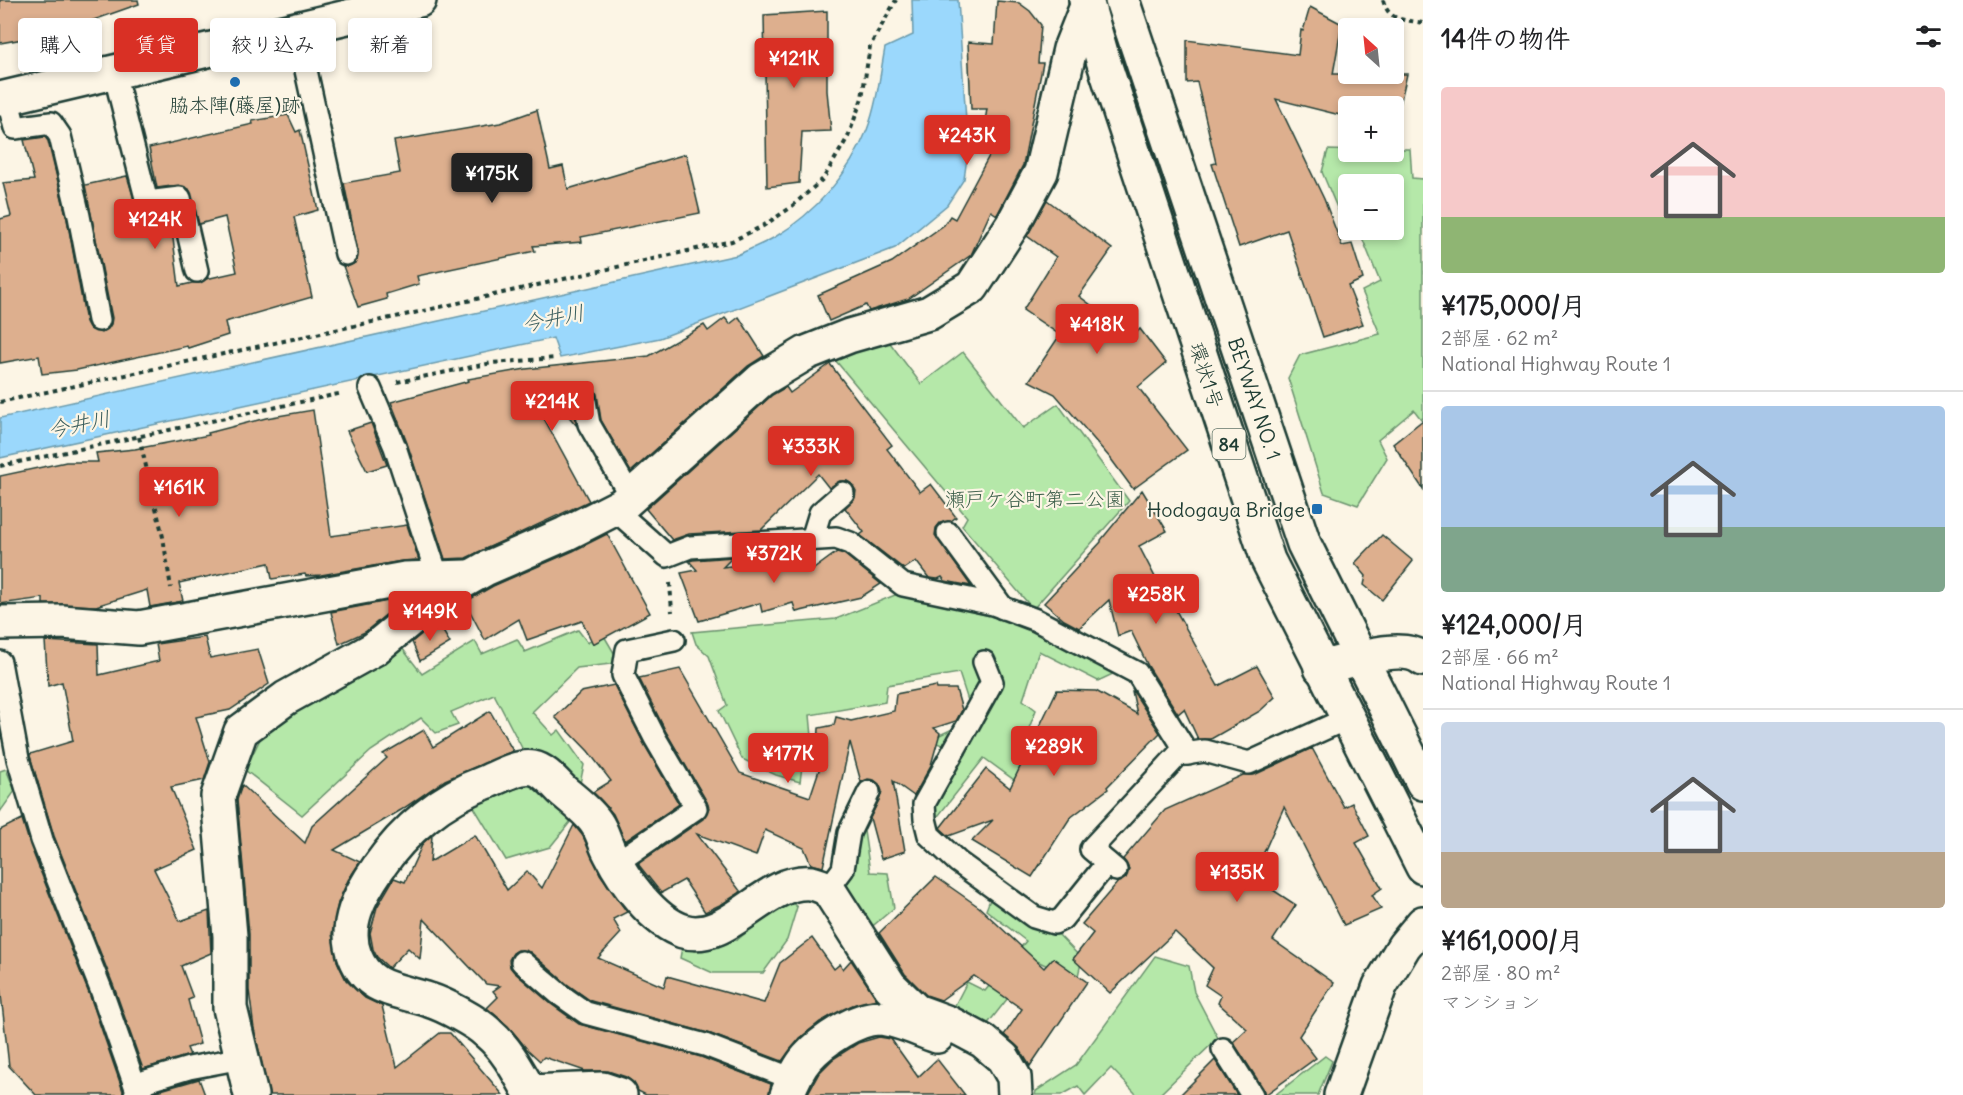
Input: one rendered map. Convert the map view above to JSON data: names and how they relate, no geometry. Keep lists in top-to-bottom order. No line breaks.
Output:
{"streets":{"main road":["環状1号","BEYWAY NO. 1","84"]},"water":["今井川"],"parks":["瀬戸ケ谷町第二公園"],"places":{"other":["脇本陣(藤屋)跡"],"transit":["Hodogaya Bridge"]},"north":"top left","page":{"heading":"14件の物件","map_buttons":["+","−"],"chip":["購入","賃貸","絞り込み","新着"],"price":["¥121K","¥243K","¥175K","¥124K","¥418K","¥214K","¥333K","¥161K","¥372K","¥258K","¥149K","¥289K","¥177K","¥135K"],"list":[{"name":"¥175,000/月","note":"2部屋 · 62 m² · National Highway Route 1"},{"name":"¥124,000/月","note":"2部屋 · 66 m² · National Highway Route 1"},{"name":"¥161,000/月","note":"2部屋 · 80 m² · マンション"}]}}
